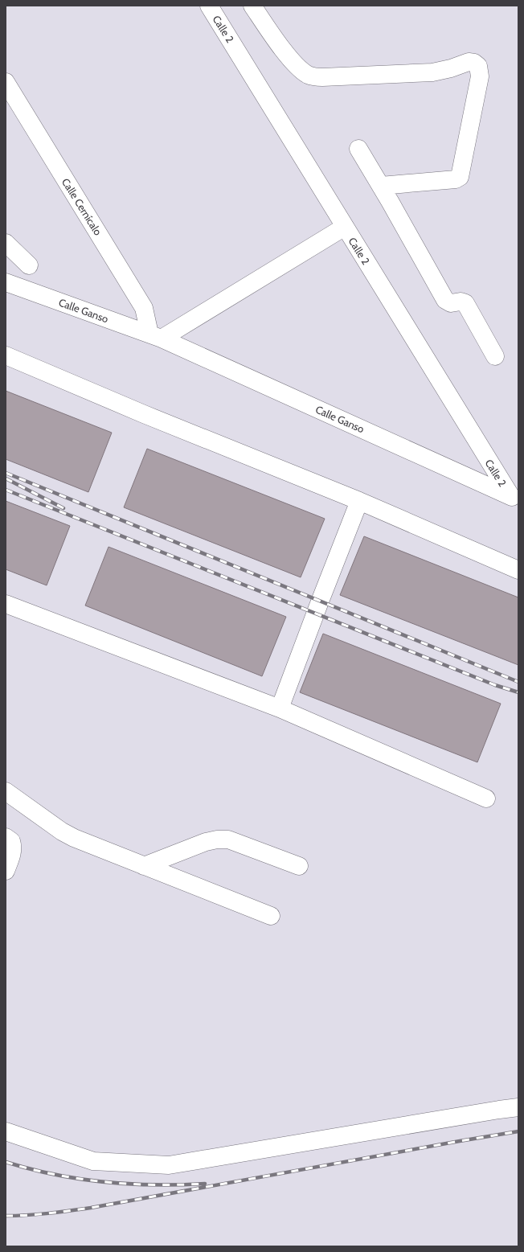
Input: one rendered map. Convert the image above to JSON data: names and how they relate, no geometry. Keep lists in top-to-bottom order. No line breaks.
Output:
{"streets":{"street":["Calle 2","Calle Cernícalo","Calle Ganso"]},"crossings":[["Calle 2","Calle Ganso"],["Calle Cernícalo","Calle Ganso"]]}
